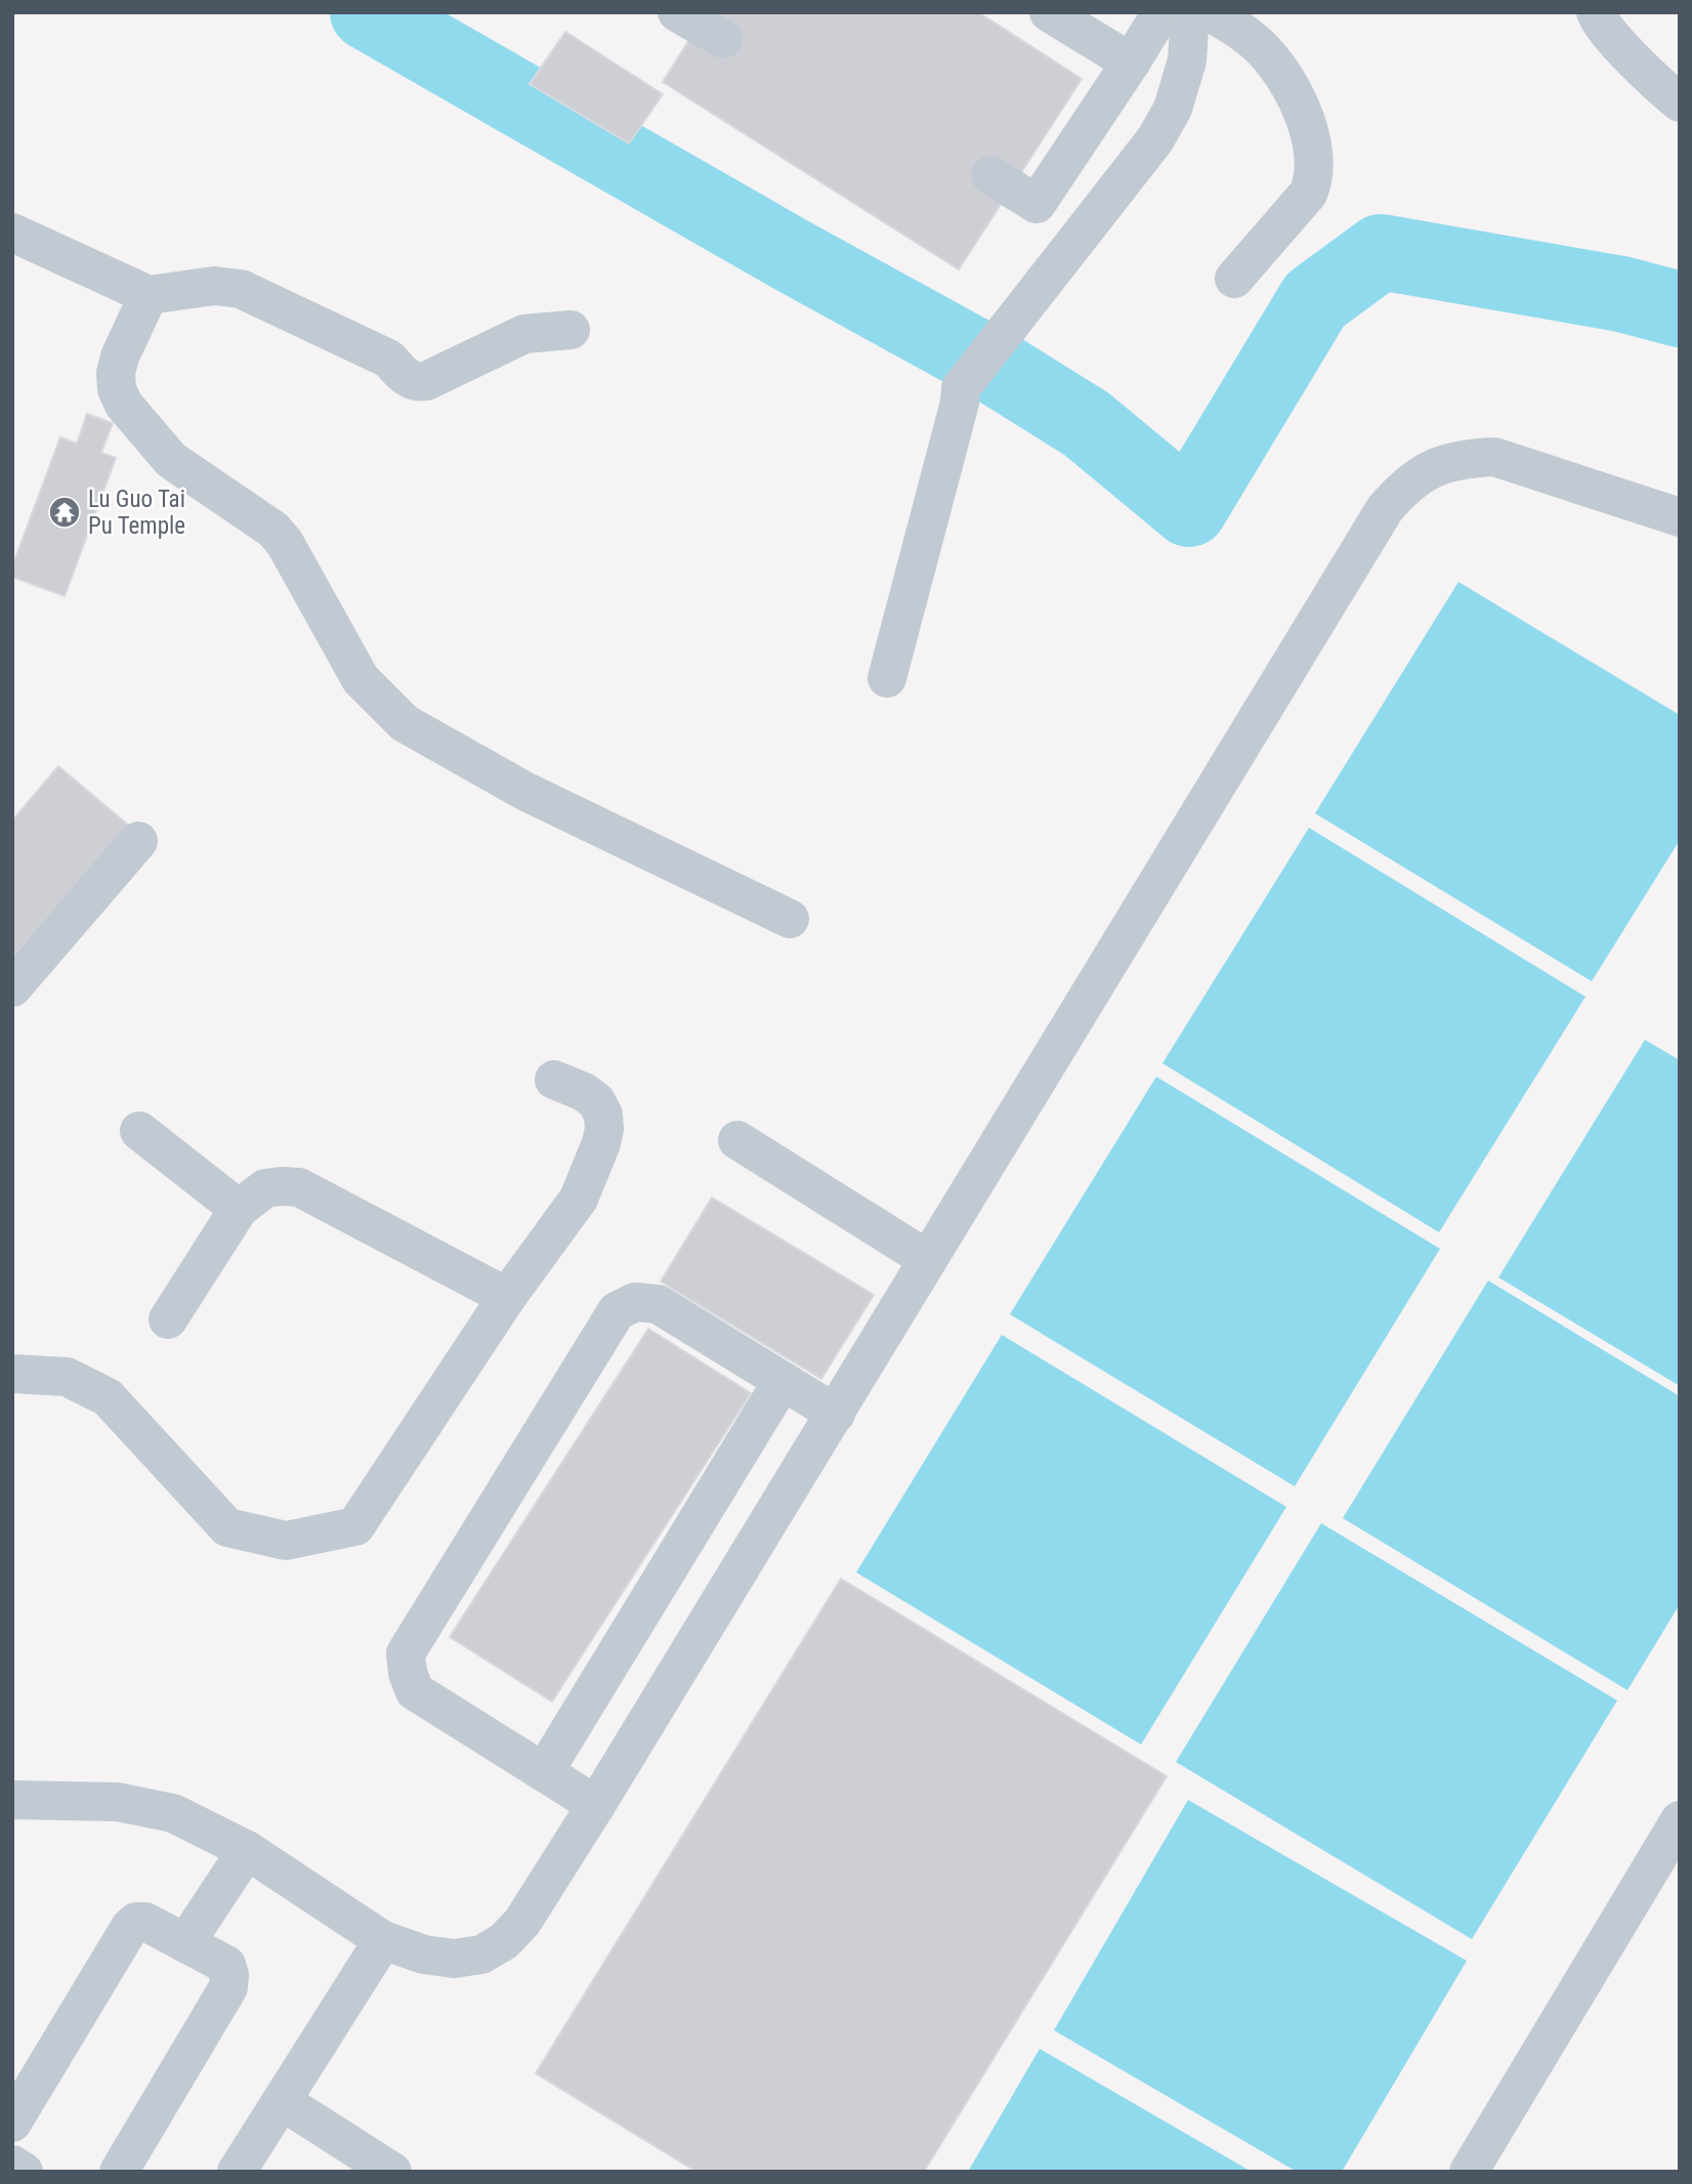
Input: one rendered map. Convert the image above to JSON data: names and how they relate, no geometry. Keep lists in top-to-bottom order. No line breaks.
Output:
{"places":{"temple":["Lu Guo Tai Pu Temple"]}}
